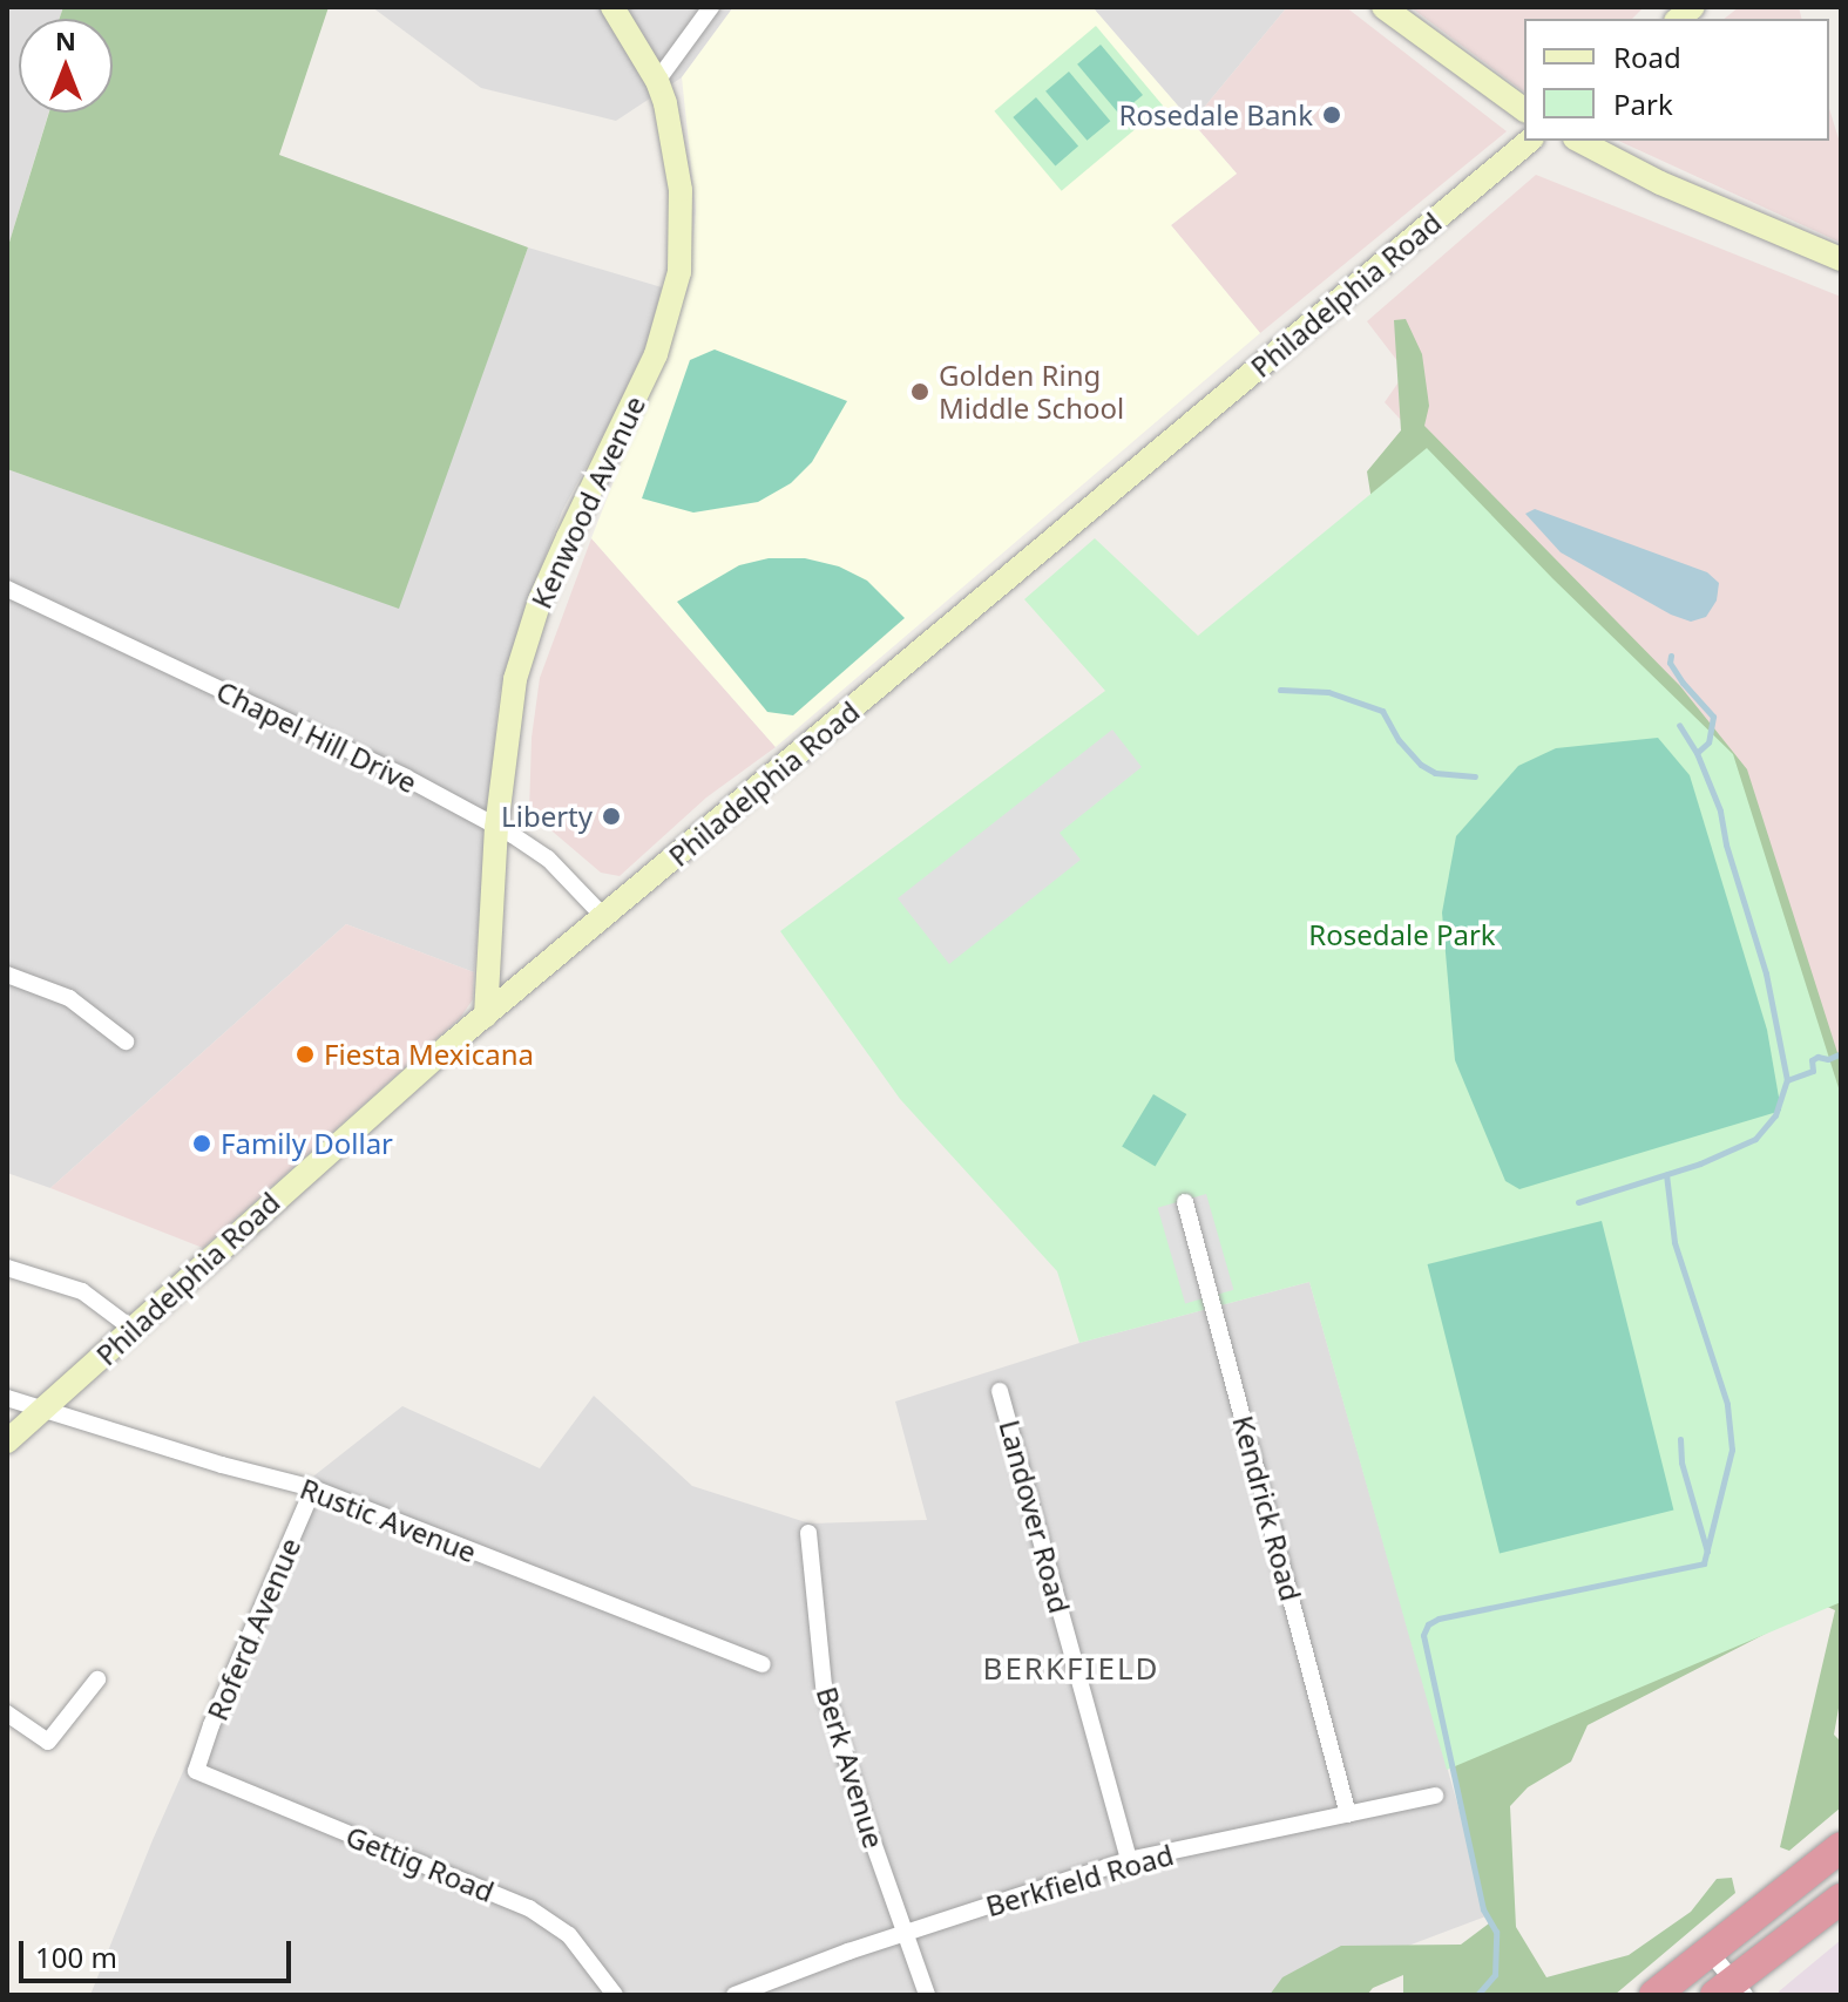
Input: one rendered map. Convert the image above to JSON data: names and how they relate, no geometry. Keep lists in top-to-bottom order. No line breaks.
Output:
{"streets":{"main road":["Philadelphia Road","Kenwood Avenue"],"street":["Chapel Hill Drive","Kendrick Road","Landover Road","Rustic Avenue","Roferd Avenue","Berk Avenue","Gettig Road","Berkfield Road"]},"crossings":[["Philadelphia Road","Kenwood Avenue"],["Philadelphia Road","Chapel Hill Drive"],["Philadelphia Road","Rustic Avenue"],["Kenwood Avenue","Chapel Hill Drive"],["Kendrick Road","Berkfield Road"],["Landover Road","Berkfield Road"],["Rustic Avenue","Roferd Avenue"],["Roferd Avenue","Gettig Road"],["Berk Avenue","Berkfield Road"]],"districts":["BERKFIELD"],"parks":["Rosedale Park"],"places":["Rosedale Bank","Golden Ring Middle School","Liberty","Fiesta Mexicana","Family Dollar"],"legend":["Road","Park"],"scale_bar":"100 m","north":"top"}
